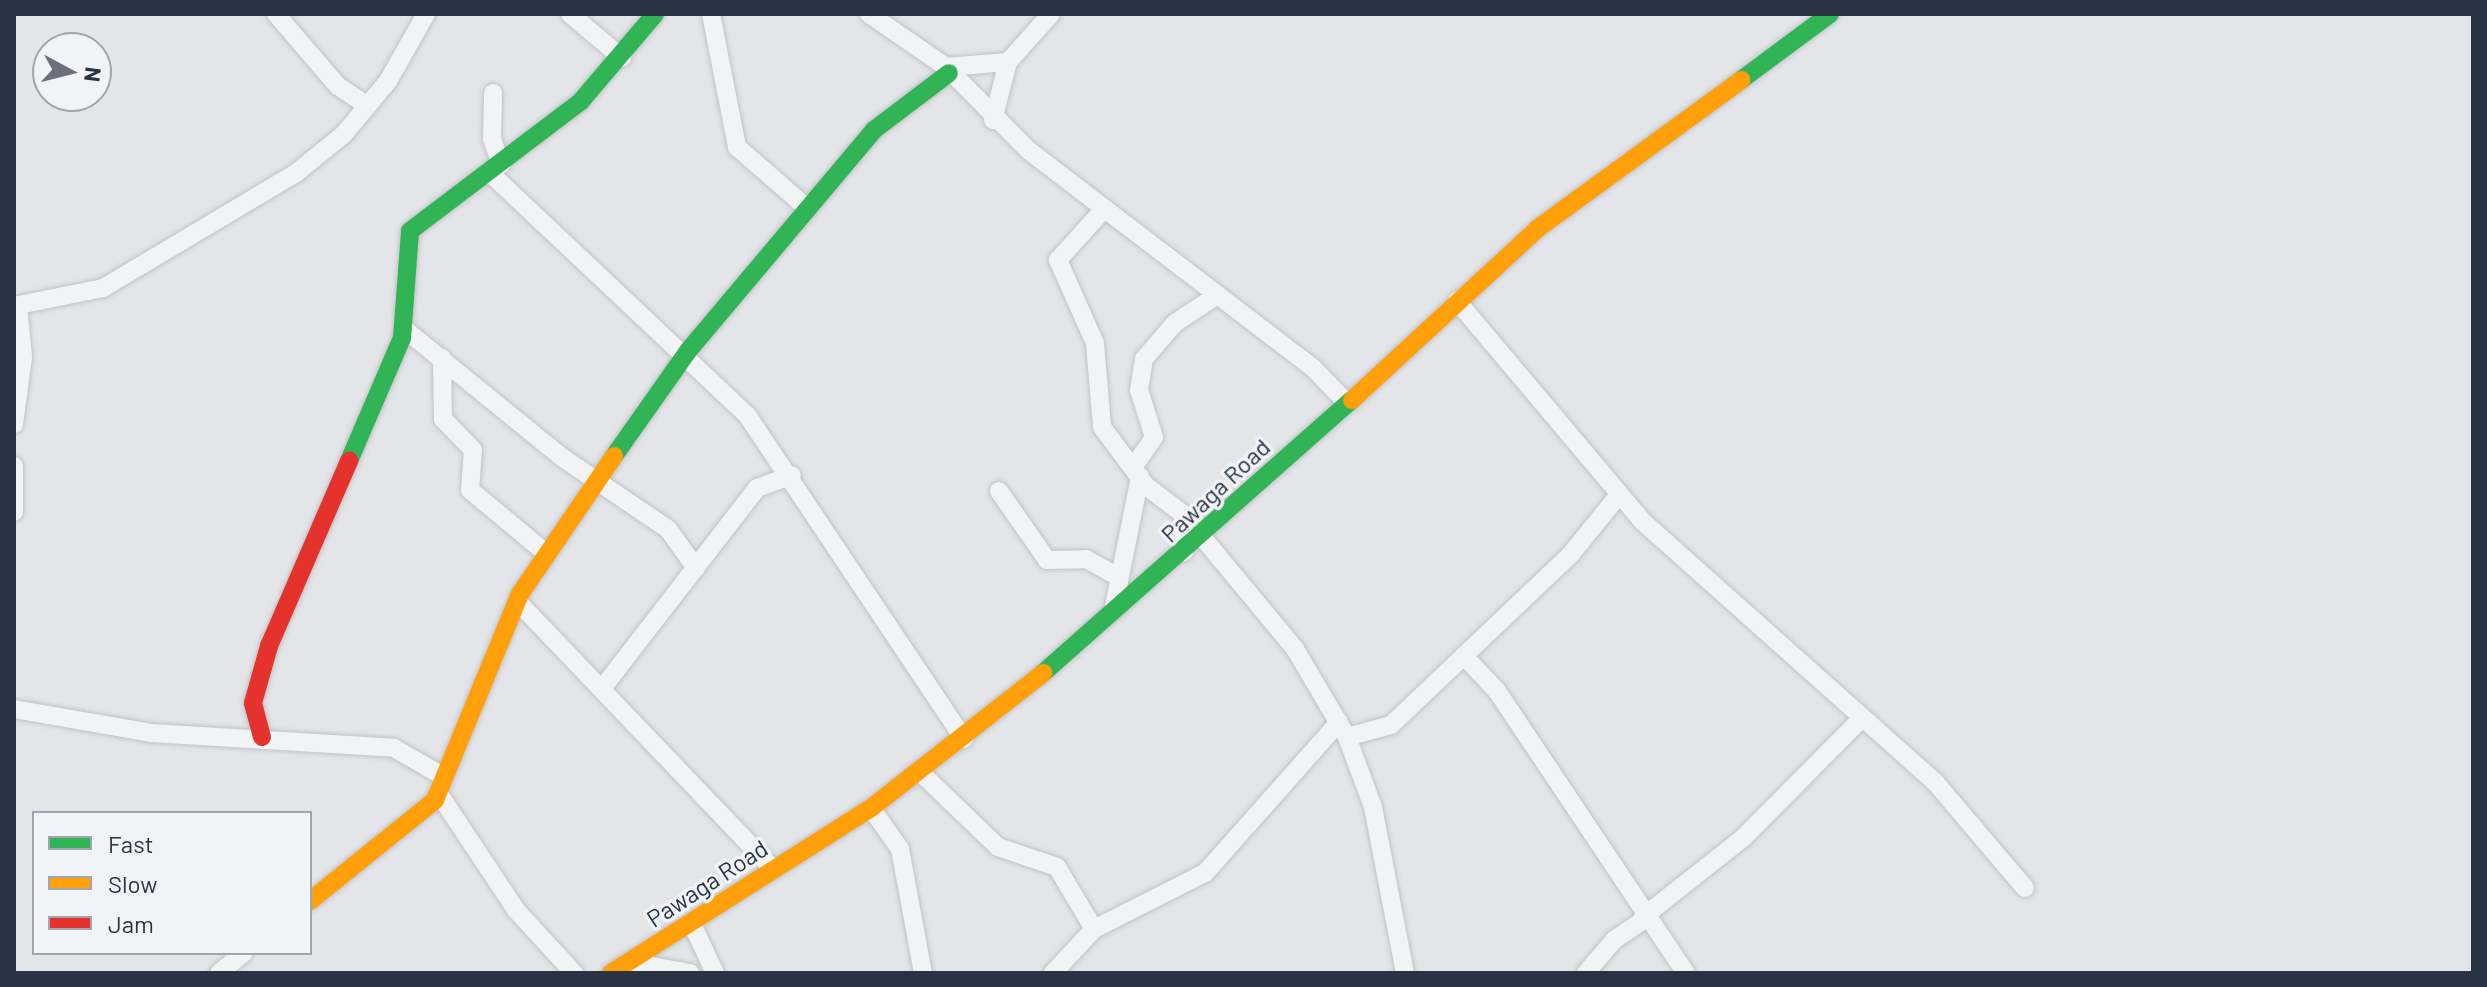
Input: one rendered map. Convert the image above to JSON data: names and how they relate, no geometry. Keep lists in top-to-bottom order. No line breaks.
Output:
{"streets":{"street":["Pawaga Road"]},"legend":["Fast","Slow","Jam"],"north":"right"}
